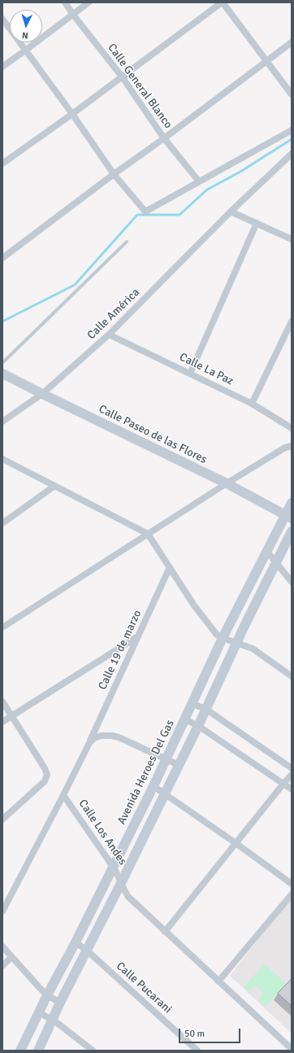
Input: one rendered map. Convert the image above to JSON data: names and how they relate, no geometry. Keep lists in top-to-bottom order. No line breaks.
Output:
{"streets":{"street":["Calle General Blanco","Calle América","Calle La Paz","Calle Paseo de las Flores","Calle 19 de marzo","Avenida Heroes Del Gas","Calle Los Andes","Calle Pucarani"]},"crossings":[["Calle América","Calle La Paz"],["Calle América","Calle Paseo de las Flores"],["Calle Paseo de las Flores","Avenida Heroes Del Gas"],["Calle 19 de marzo","Calle Los Andes"],["Avenida Heroes Del Gas","Calle Los Andes"],["Avenida Heroes Del Gas","Calle Pucarani"]],"scale_bar":"50 m","north":"bottom"}
